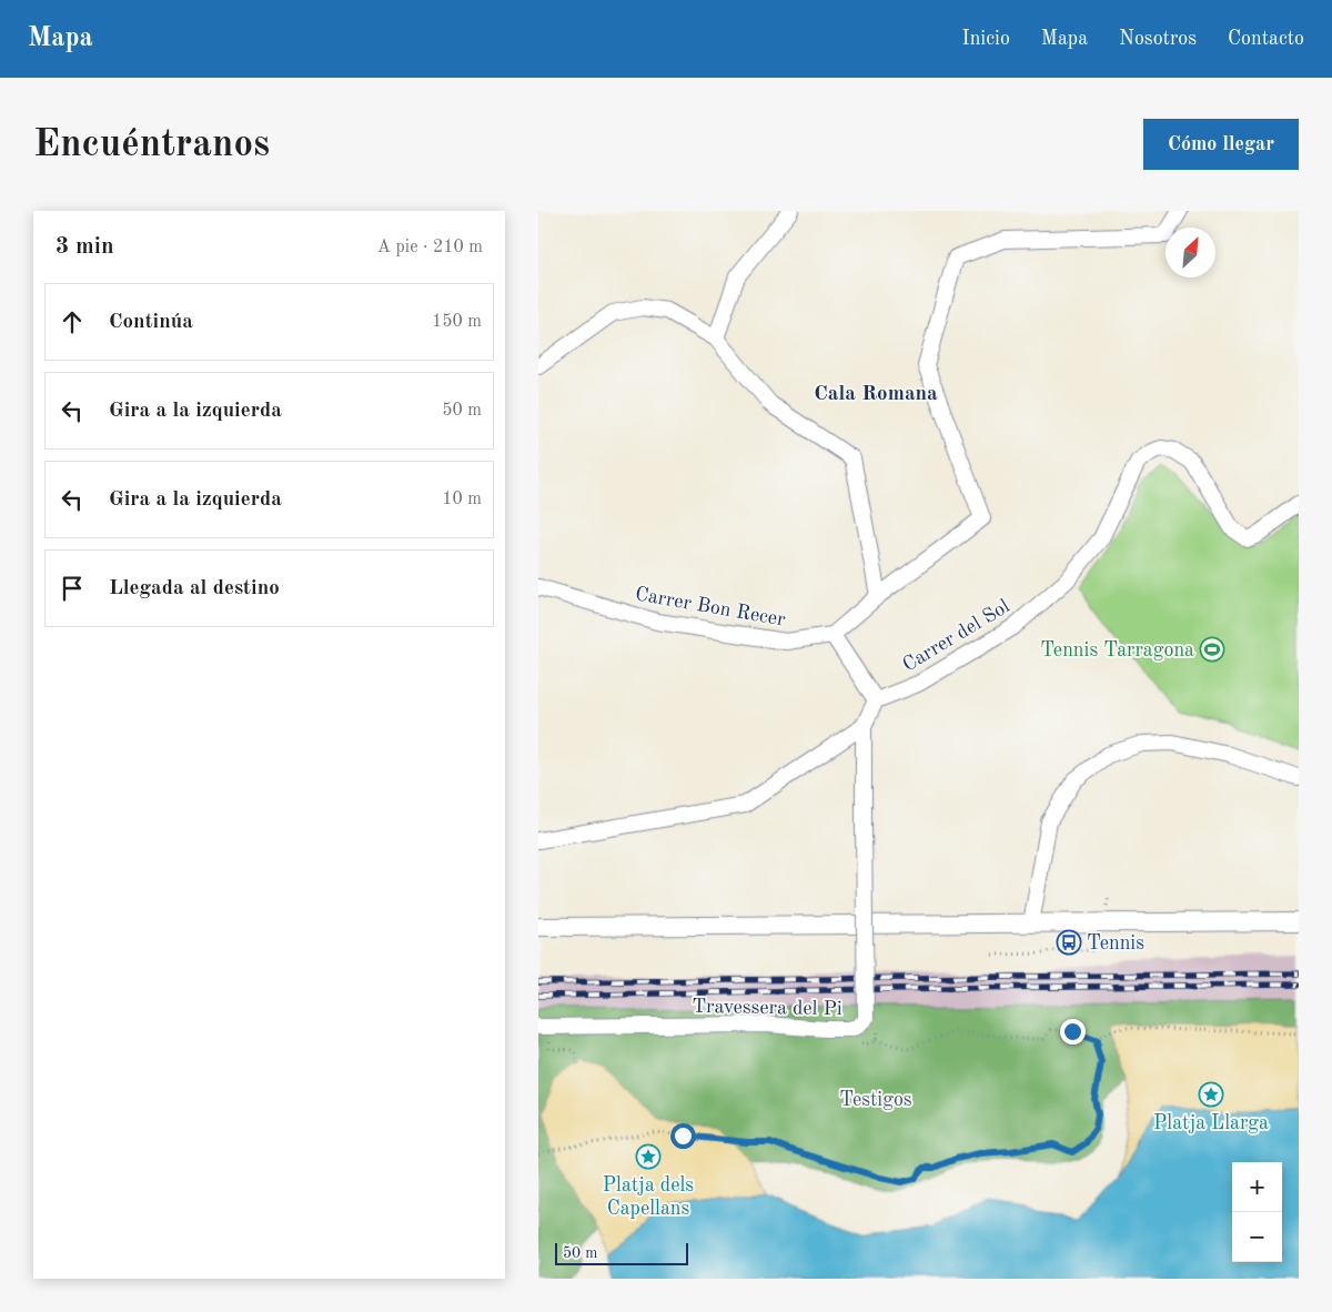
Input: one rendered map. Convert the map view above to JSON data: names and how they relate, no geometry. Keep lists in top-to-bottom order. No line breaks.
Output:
{"streets":{"street":["Carrer Bon Recer","Carrer del Sol","Travessera del Pi"]},"districts":["Cala Romana"],"parks":["Testigos"],"places":{"sports":["Tennis Tarragona"],"bus stop":["Tennis"],"place":["Platja Llarga","Platja dels Capellans"]},"scale_bar":"50 m","north":"top right","page":{"header":"Mapa","nav":["Inicio","Mapa","Nosotros","Contacto"],"buttons":"Cómo llegar","title":"Encuéntranos","heading":["3 min","A pie · 210 m"],"list":[["Continúa","150 m"],["Gira a la izquierda","50 m"],["Gira a la izquierda","10 m"],"Llegada al destino"],"map_buttons":["+","−"],"scale":"50 m"}}
